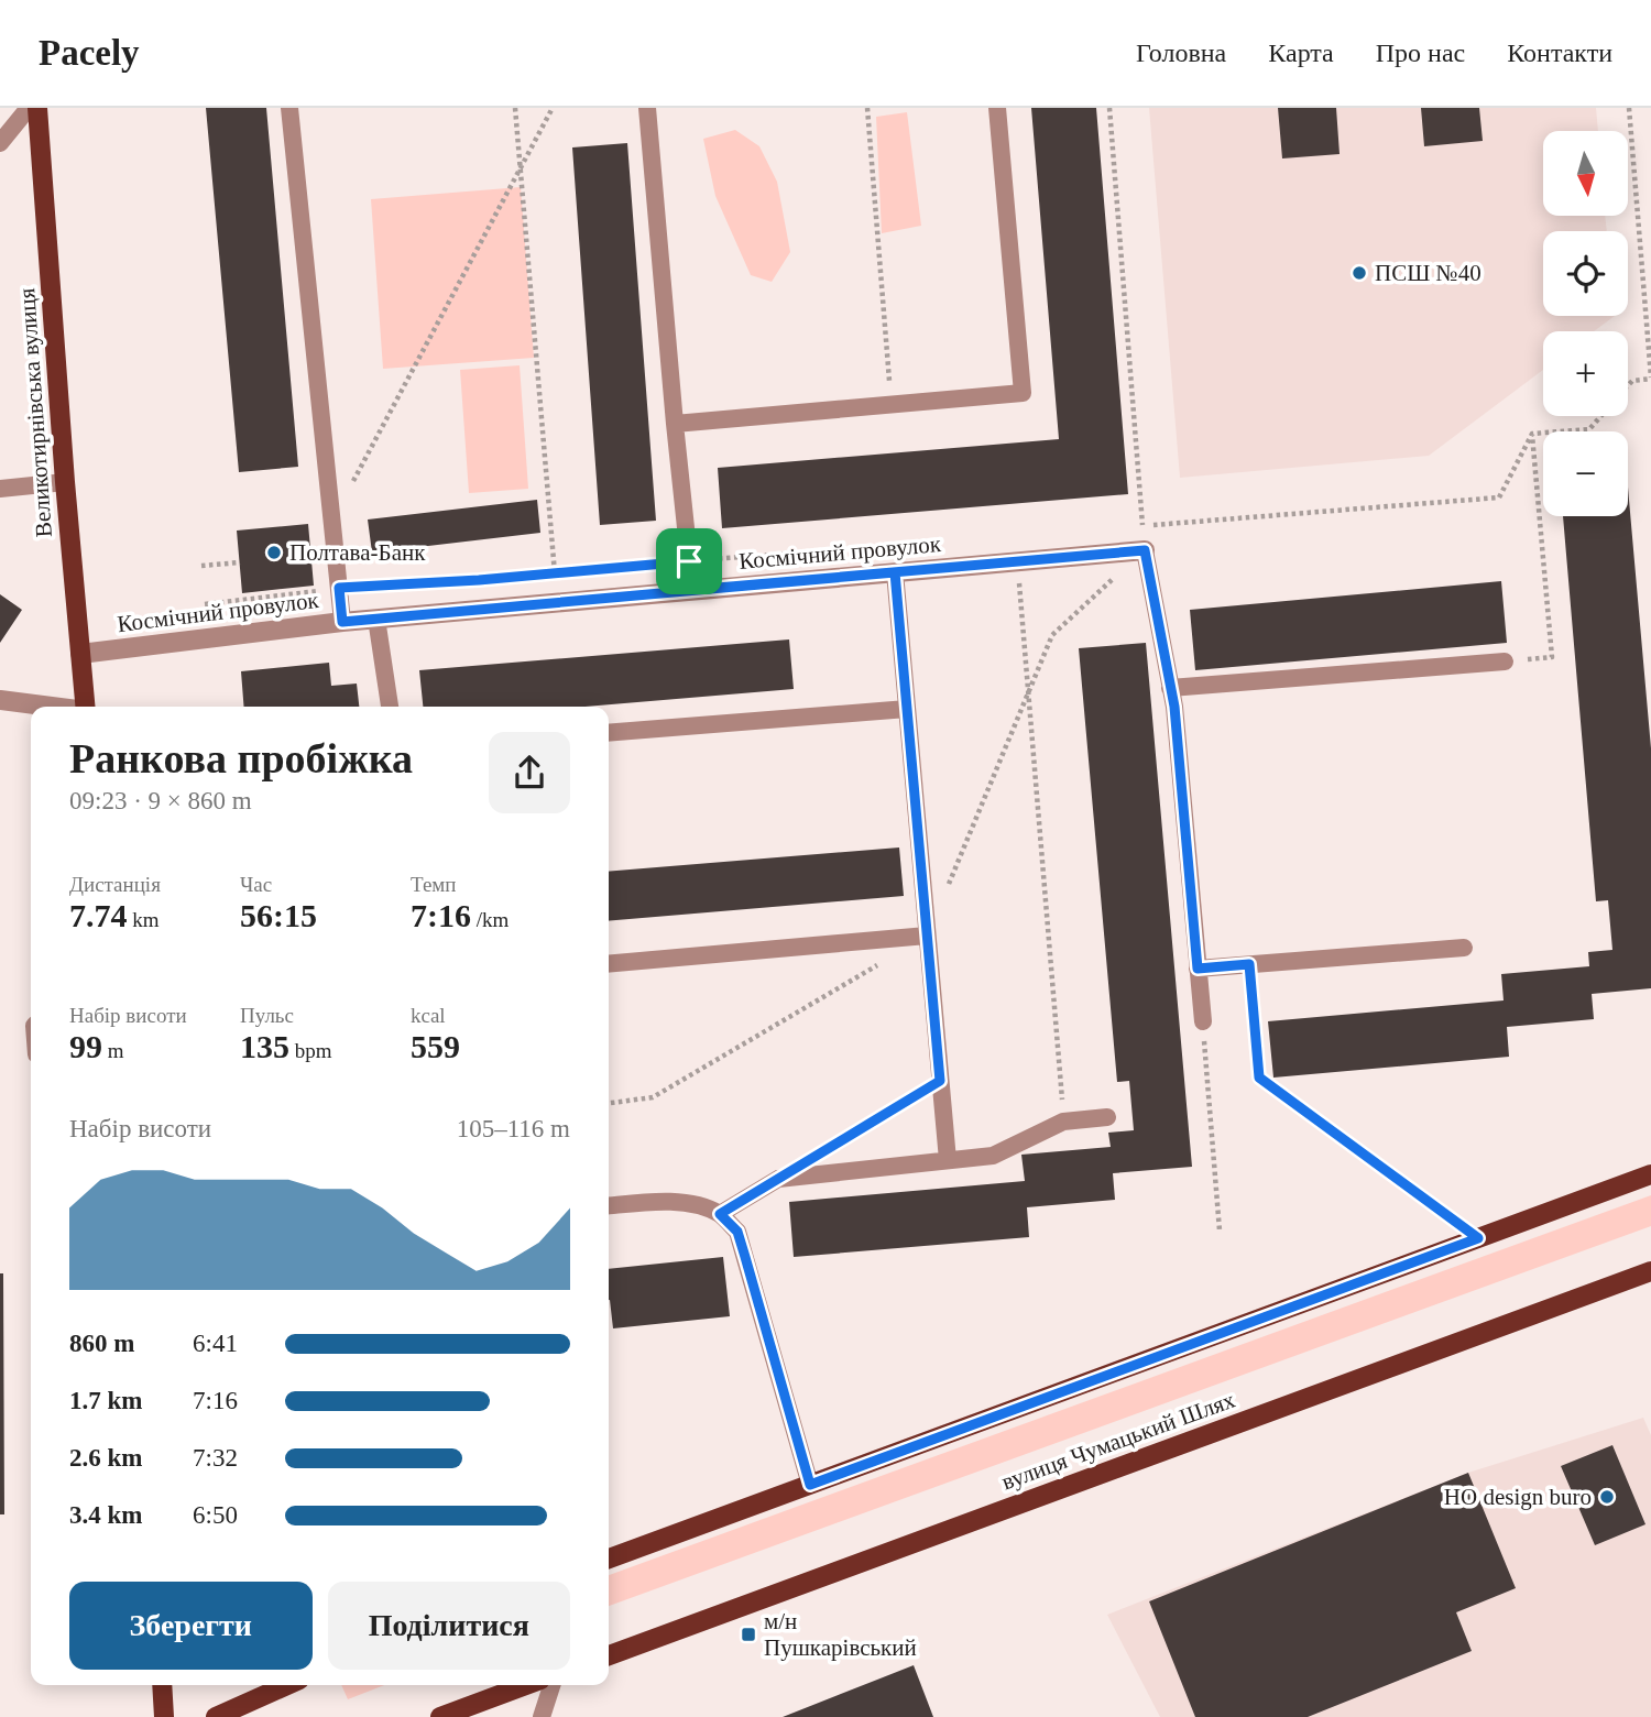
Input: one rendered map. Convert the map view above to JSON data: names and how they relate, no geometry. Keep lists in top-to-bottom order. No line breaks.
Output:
{"streets":{"main road":["Великотирнівська вулиця","вулиця Чумацький Шлях"],"street":["Космічний провулок"]},"crossings":[["Великотирнівська вулиця","Космічний провулок"]],"places":{"other":["ПСШ №40","Полтава-Банк","HO design buro"],"transit":["м/н Пушкарівський"]},"north":"bottom","page":{"header":"Pacely","nav":["Головна","Карта","Про нас","Контакти"],"map_buttons":["+","−"],"heading":["Ранкова пробіжка","09:23 · 9 × 860 m"],"stats":[["Дистанція","7.74 km"],["Час","56:15"],["Темп","7:16 /km"],["Набір висоти","99 m"],["Пульс","135 bpm"],["kcal","559"]],"chart":["Набір висоти","105–116 m"],"list":[{"name":"860 m","note":"6:41"},{"name":"1.7 km","note":"7:16"},{"name":"2.6 km","note":"7:32"},{"name":"3.4 km","note":"6:50"}],"buttons":["Зберегти","Поділитися"]}}
